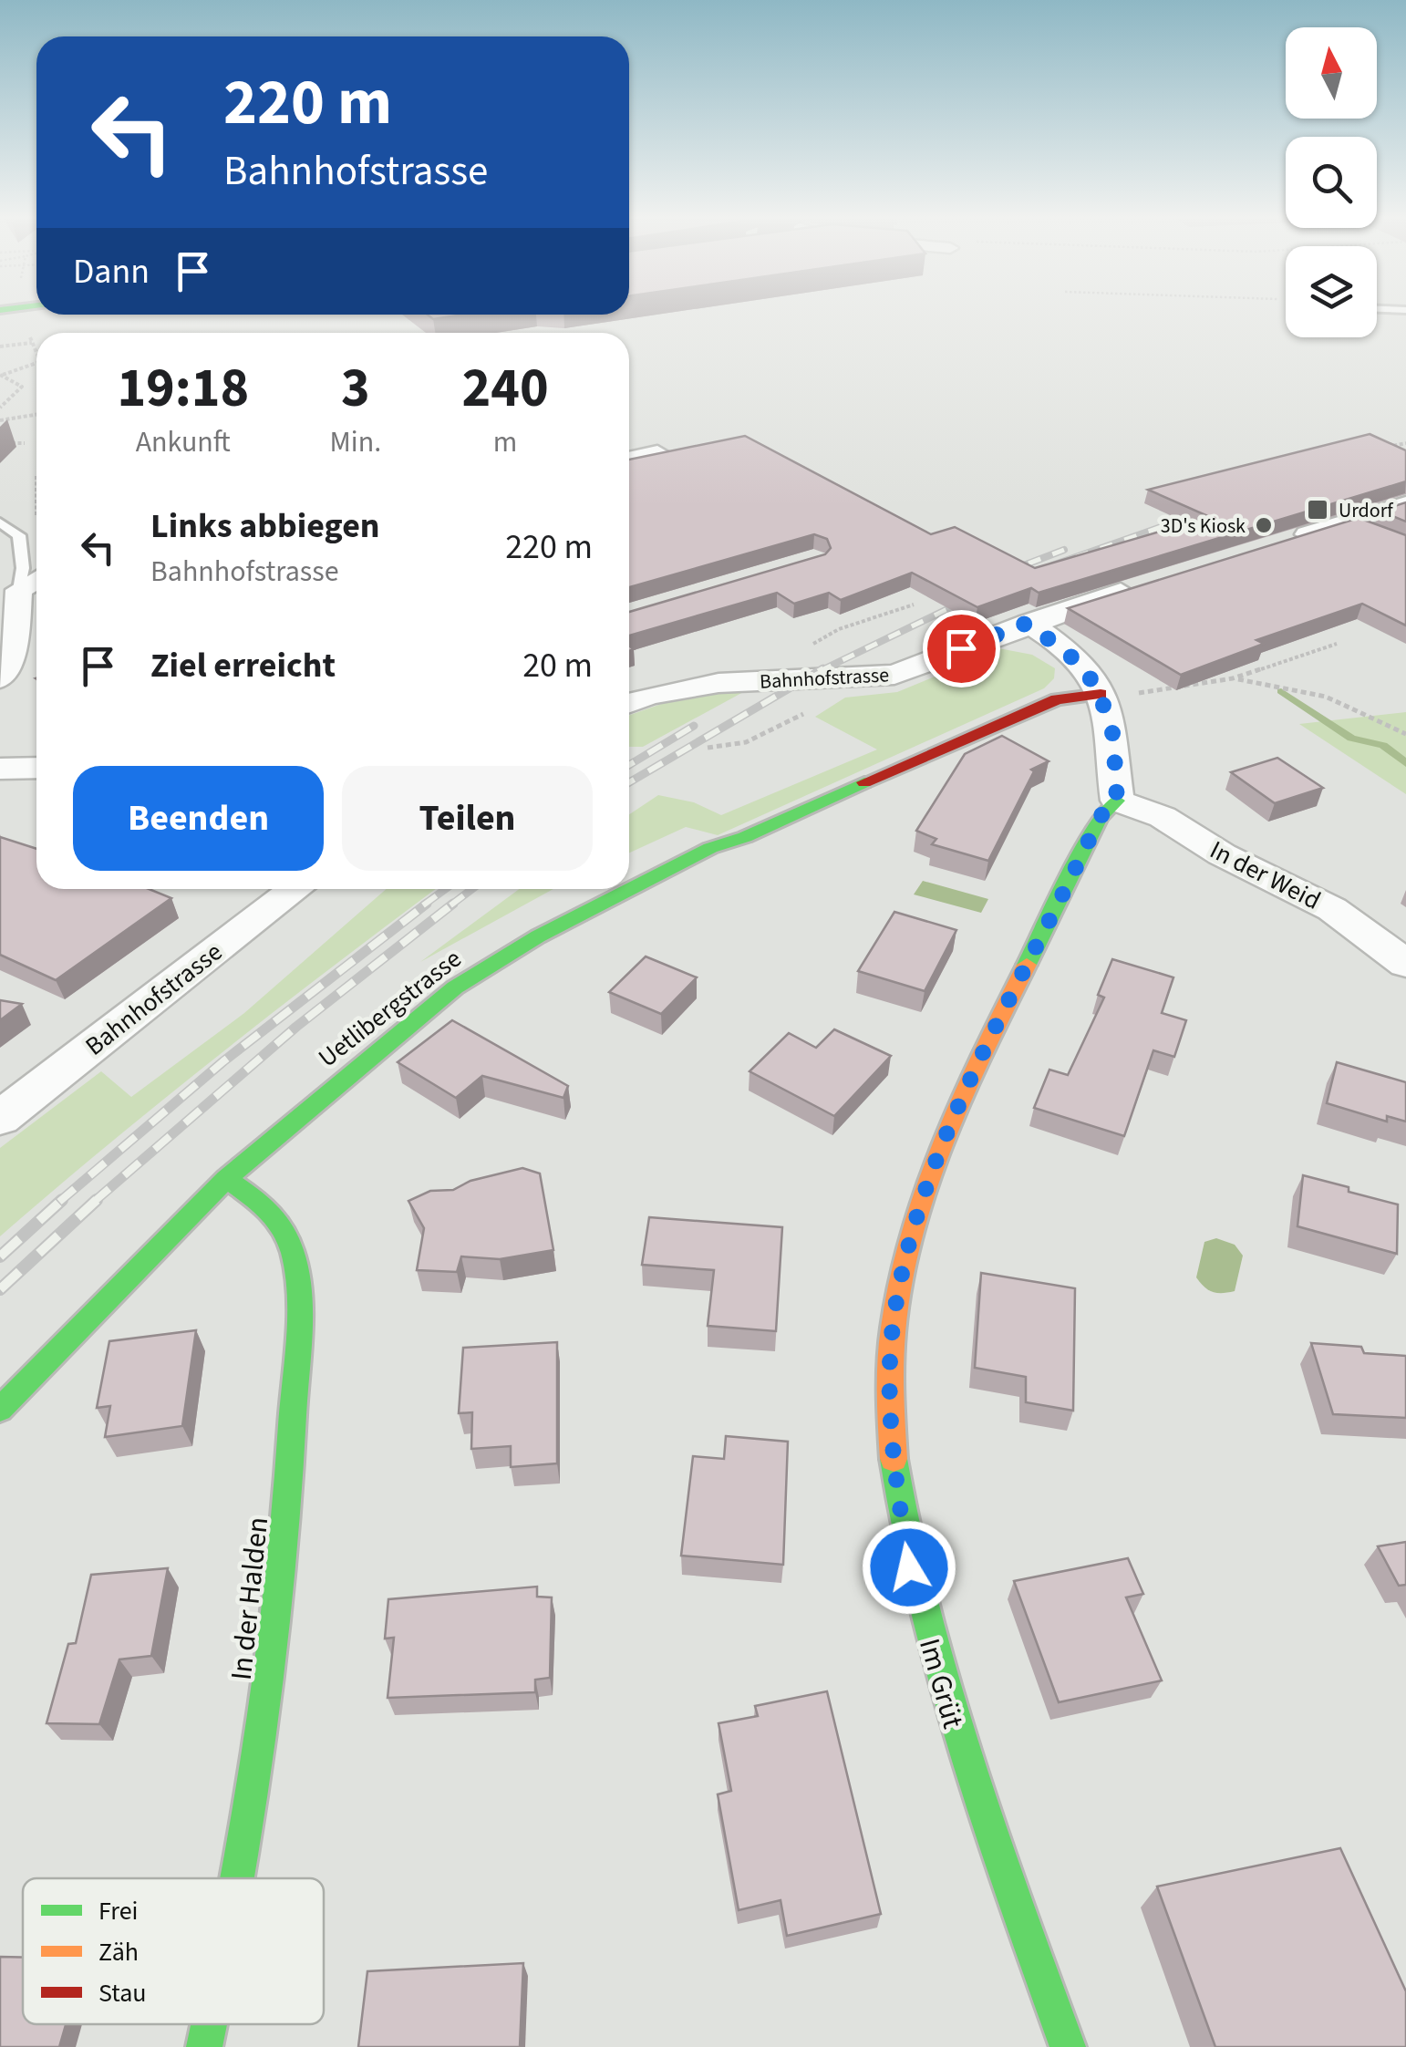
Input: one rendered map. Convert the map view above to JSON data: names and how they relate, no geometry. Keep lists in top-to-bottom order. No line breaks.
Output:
{"streets":{"street":["Bahnhofstrasse","In der Weid","Uetlibergstrasse","In der Halden","Im Grüt"]},"crossings":[["In der Weid","Im Grüt"],["Uetlibergstrasse","In der Halden"]],"places":{"transit":["Urdorf"],"other":["3D's Kiosk"]},"legend":["Frei","Zäh","Stau"],"north":"top","page":{"turn":["220 m","Bahnhofstrasse"],"then":"Dann","eta":["19:18","Ankunft","3","Min.","240","m"],"list":[{"name":"Links abbiegen","note":"Bahnhofstrasse","value":"220 m"},{"name":"Ziel erreicht","value":"20 m"}],"buttons":["Beenden","Teilen"]}}
